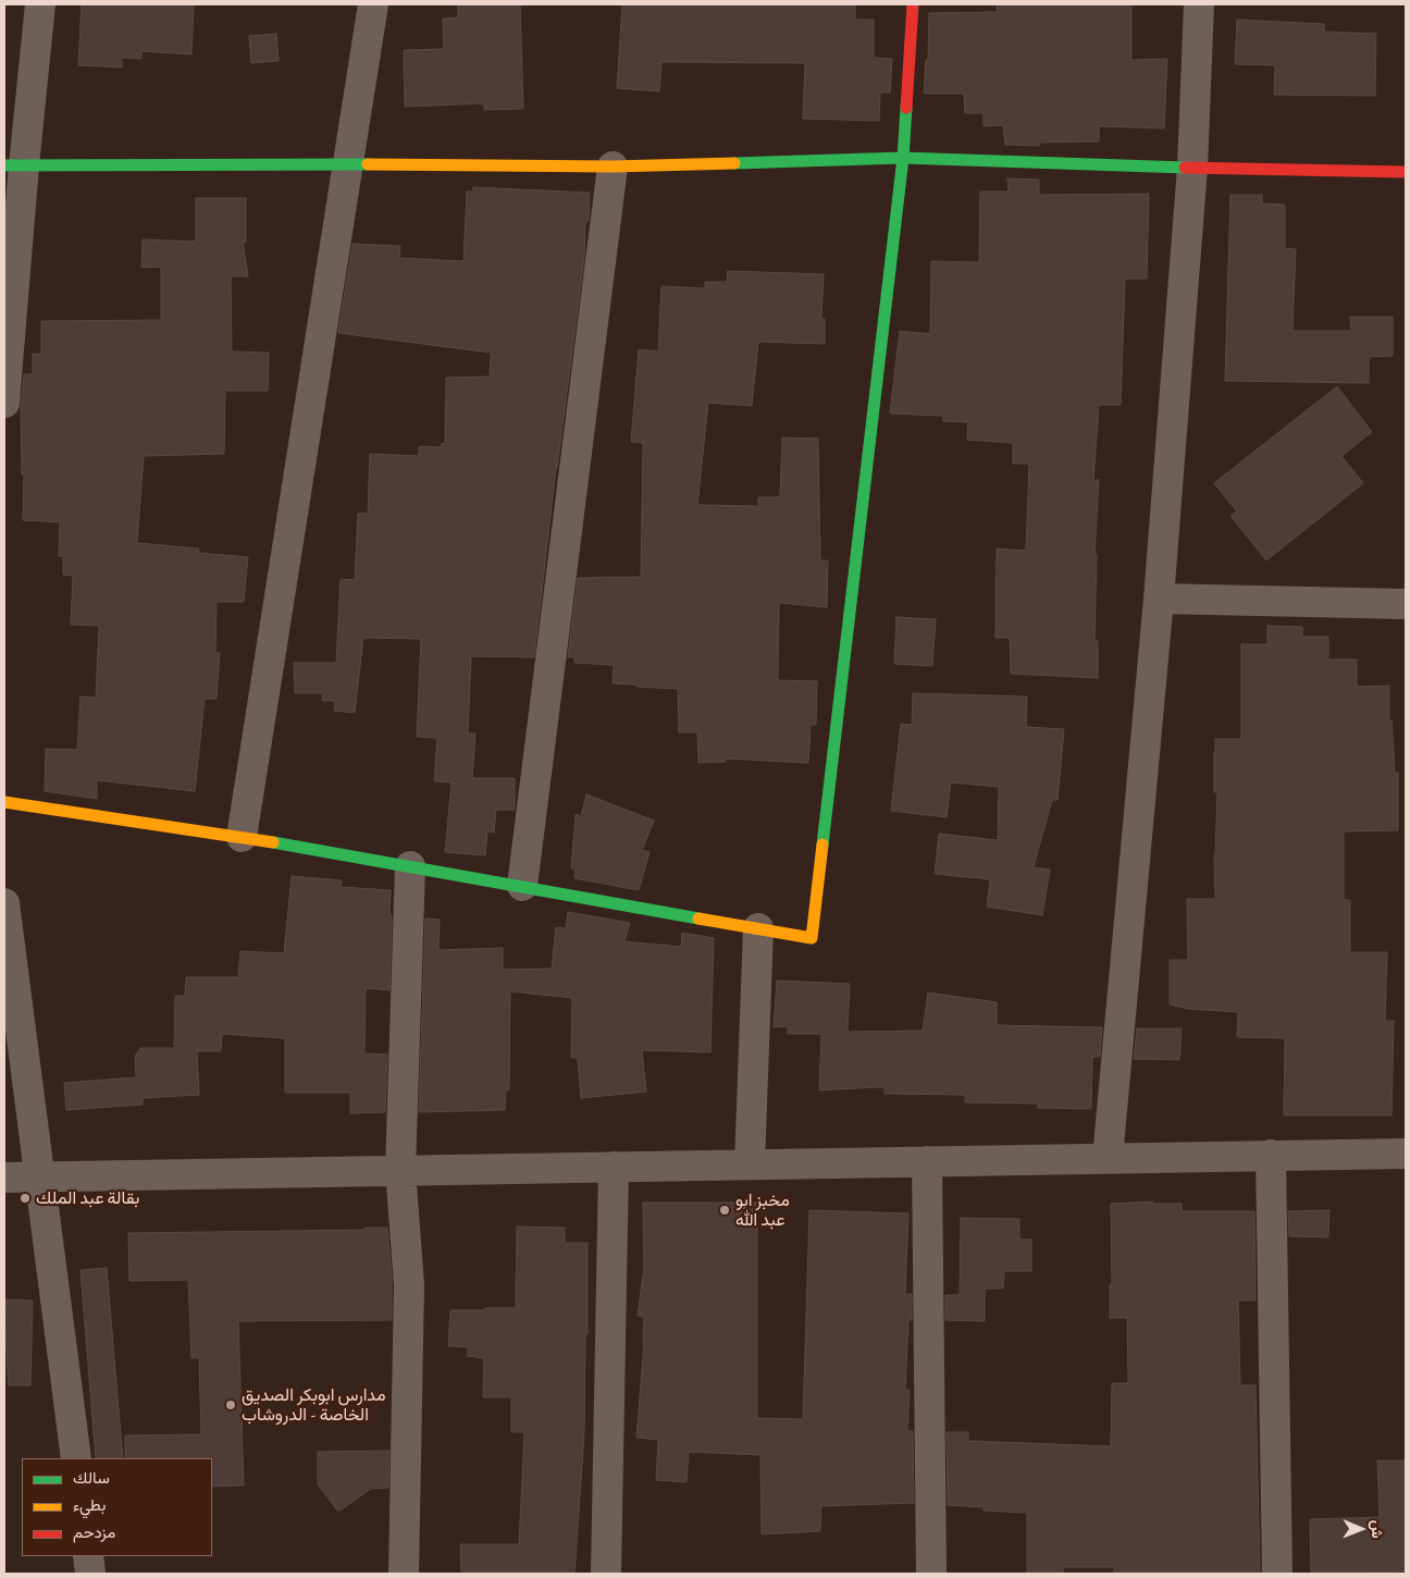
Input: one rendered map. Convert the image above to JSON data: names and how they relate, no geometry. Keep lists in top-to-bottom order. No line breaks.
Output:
{"places":["بقالة عبد الملك","مخبز ابو عبد الله","مدارس ابوبكر الصديق الخاصة - الدروشاب"],"legend":["سالك","بطيء","مزدحم"],"north":"right"}
